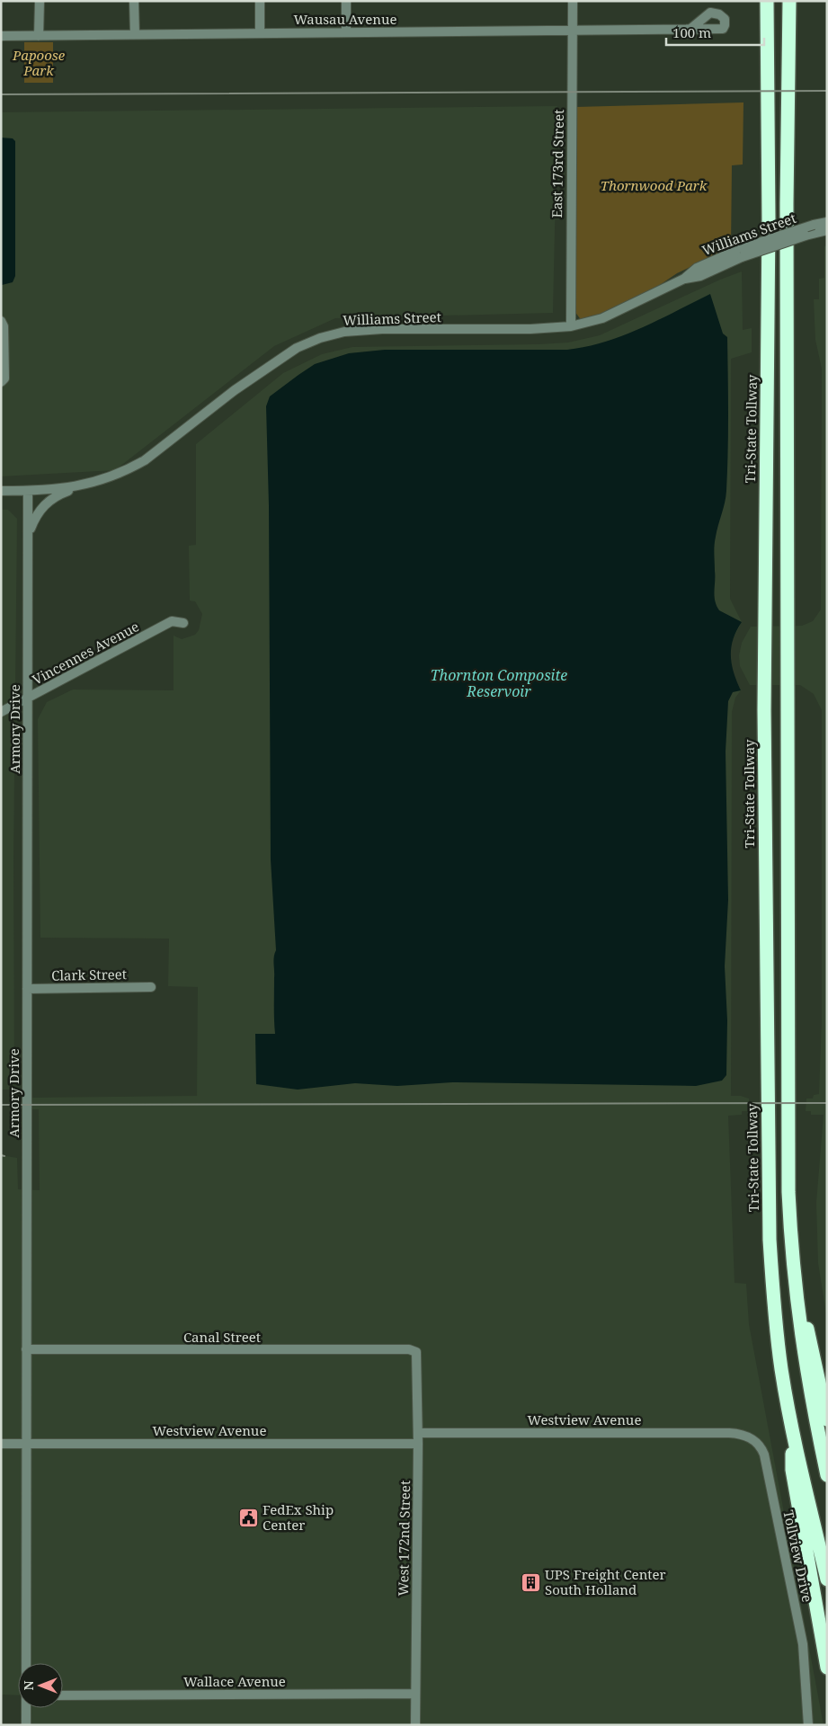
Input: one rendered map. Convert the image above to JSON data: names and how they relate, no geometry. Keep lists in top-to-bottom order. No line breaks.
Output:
{"streets":{"highway":["Tri-State Tollway"],"street":["Wausau Avenue","East 173rd Street","Williams Street","Vincennes Avenue","Armory Drive","Clark Street","Canal Street","Westview Avenue","West 172nd Street","Tollview Drive","Wallace Avenue"]},"crossings":[["Wausau Avenue","East 173rd Street"],["East 173rd Street","Williams Street"],["Williams Street","Armory Drive"],["Vincennes Avenue","Armory Drive"],["Armory Drive","Clark Street"],["Armory Drive","Canal Street"],["Armory Drive","Westview Avenue"],["Canal Street","West 172nd Street"],["Westview Avenue","West 172nd Street"],["Westview Avenue","Tollview Drive"],["West 172nd Street","Wallace Avenue"]],"water":["Thornton Composite Reservoir"],"parks":["Papoose Park","Thornwood Park"],"places":{"public building":["FedEx Ship Center"],"building":["UPS Freight Center South Holland"]},"scale_bar":"100 m","north":"left"}
